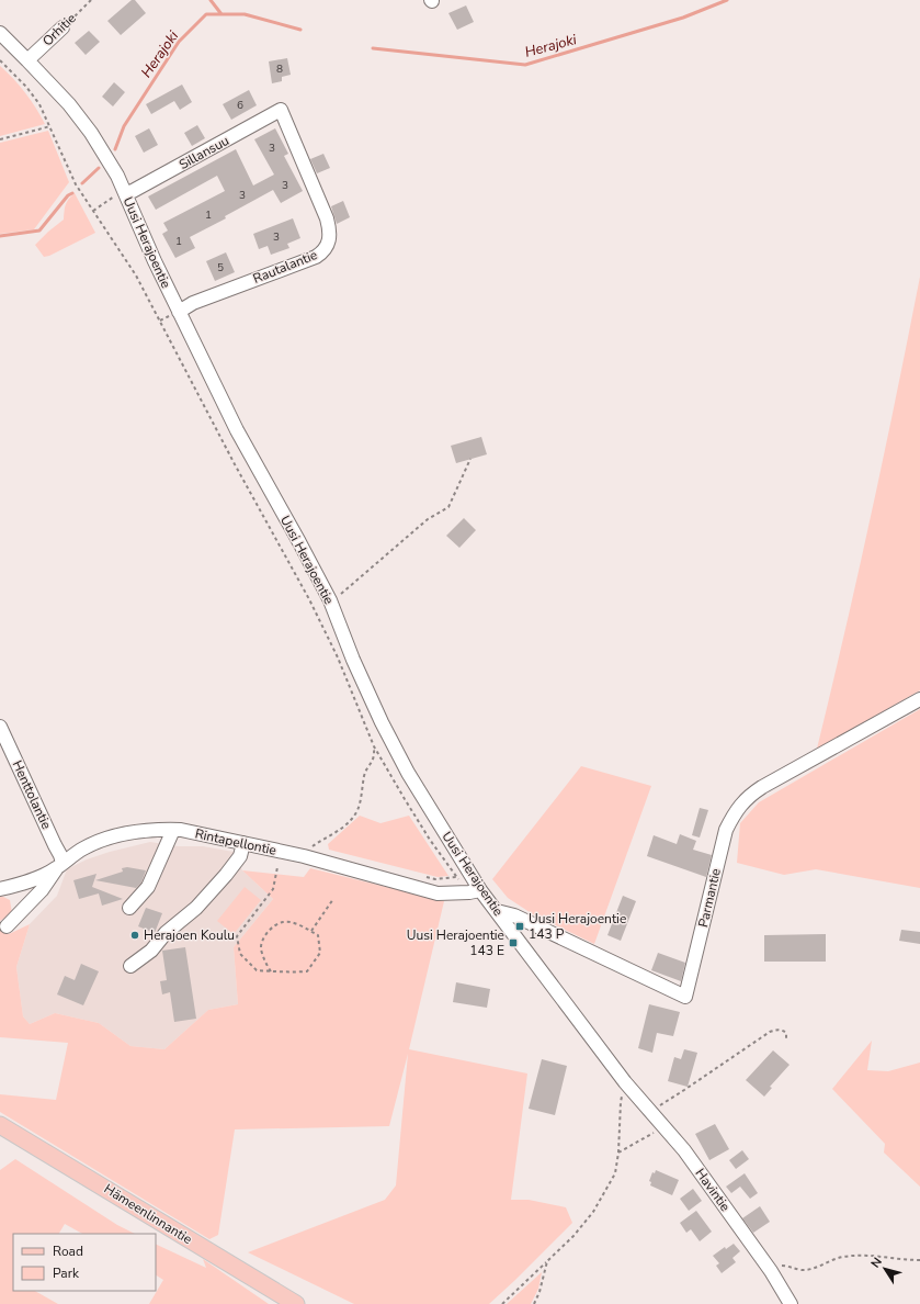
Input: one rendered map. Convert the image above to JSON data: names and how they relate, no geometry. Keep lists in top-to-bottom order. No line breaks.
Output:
{"streets":{"main road":["Hämeenlinnantie"],"street":["Orhitie","Sillansuu","Uusi Herajoentie","Rautalantie","Henttolantie","Rintapellontie","Parmantie","Havintie"]},"crossings":[["Orhitie","Uusi Herajoentie"],["Sillansuu","Uusi Herajoentie"],["Sillansuu","Rautalantie"],["Uusi Herajoentie","Rautalantie"],["Uusi Herajoentie","Rintapellontie"],["Uusi Herajoentie","Parmantie"],["Uusi Herajoentie","Havintie"],["Henttolantie","Rintapellontie"]],"water":["Herajoki"],"places":{"transit":["Uusi Herajoentie 143 P","Uusi Herajoentie 143 E"],"other":["Herajoen Koulu"]},"house_numbers":["8","6","3","3","3","1","3","1","5"],"legend":["Road","Park"],"north":"top left"}
